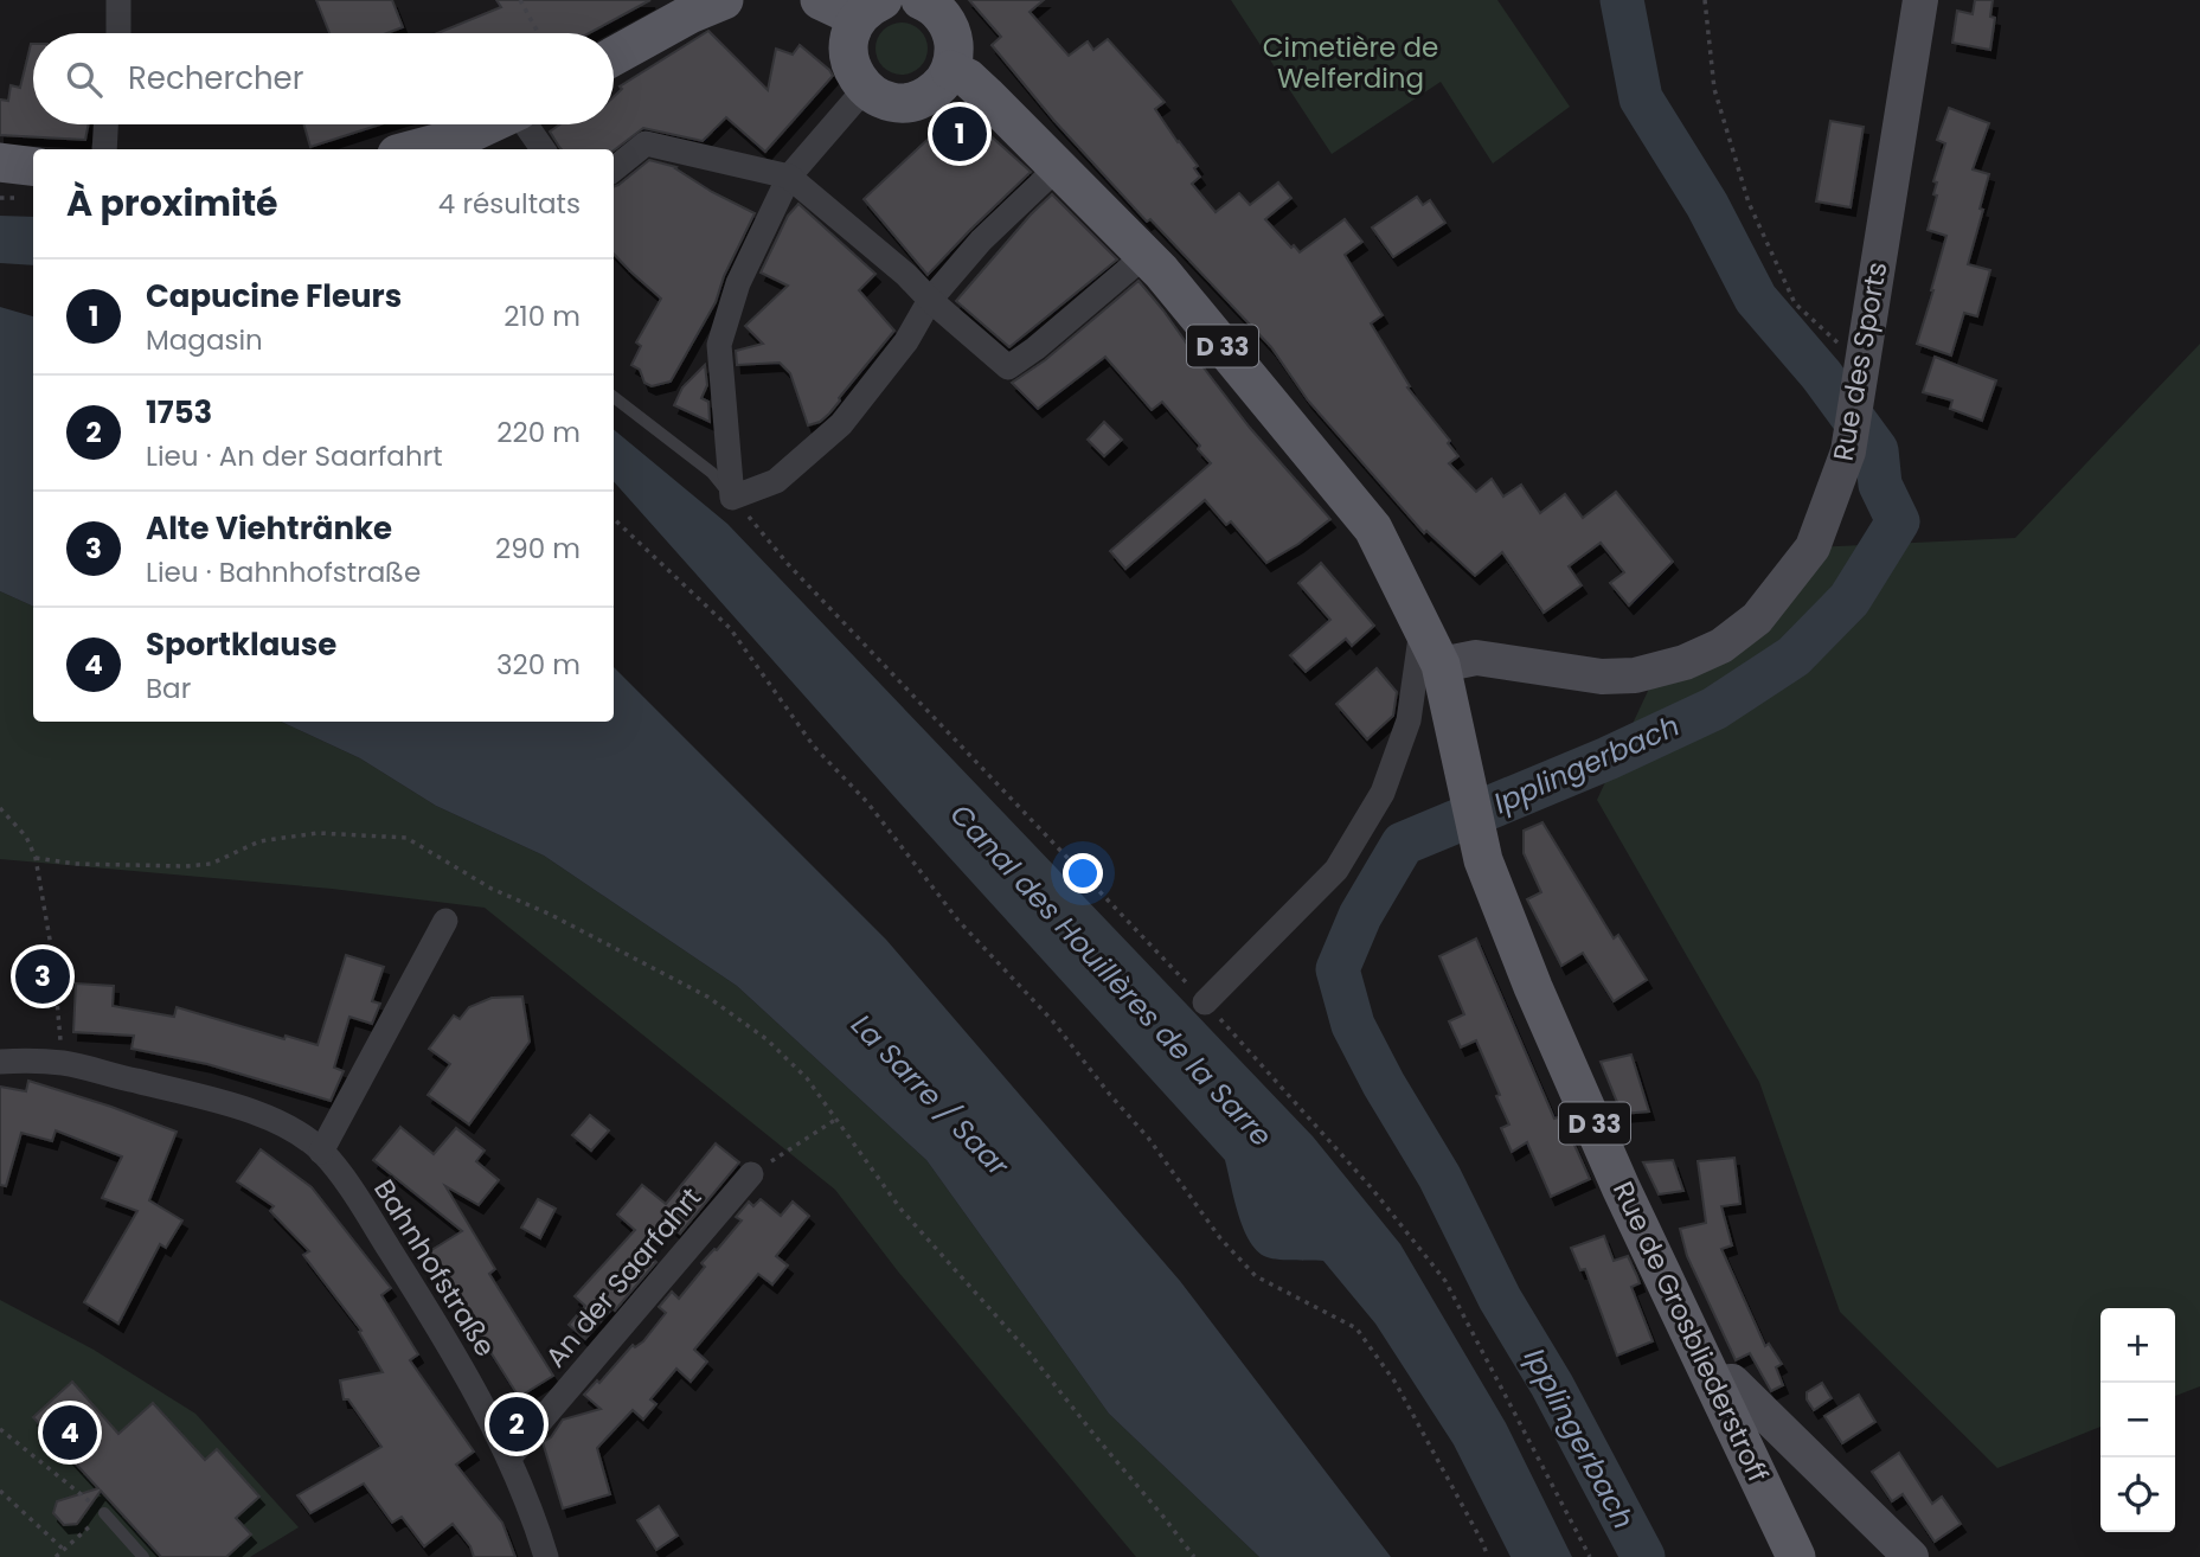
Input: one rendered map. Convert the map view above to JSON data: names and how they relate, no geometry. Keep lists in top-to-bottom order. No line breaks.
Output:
{"streets":{"main road":["D 33","Rue de Grosbliederstroff"],"street":["Rue des Sports","Bahnhofstraße","An der Saarfahrt"]},"crossings":[["Rue des Sports","Rue de Grosbliederstroff"],["Bahnhofstraße","An der Saarfahrt"]],"water":["Ipplingerbach","Canal des Houillères de la Sarre","La Sarre / Saar"],"parks":["Cimetière de Welferding"],"page":{"search":"Rechercher","pins":["1","3","2","4"],"heading":["À proximité","4 résultats"],"list":[{"mark":"1","name":"Capucine Fleurs","note":"Magasin","value":"210 m"},{"mark":"2","name":"1753","note":"Lieu · An der Saarfahrt","value":"220 m"},{"mark":"3","name":"Alte Viehtränke","note":"Lieu · Bahnhofstraße","value":"290 m"},{"mark":"4","name":"Sportklause","note":"Bar","value":"320 m"}],"map_buttons":["+","−"]}}
